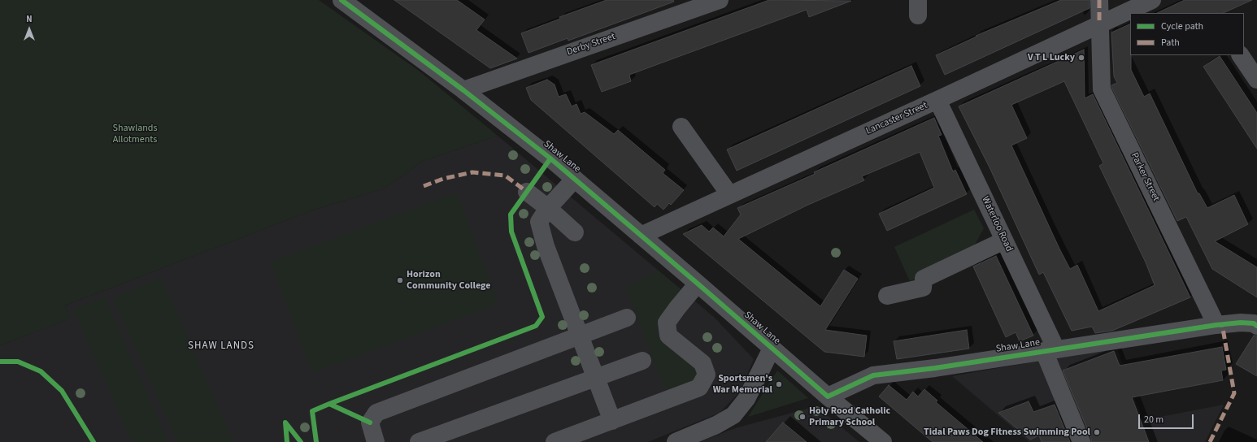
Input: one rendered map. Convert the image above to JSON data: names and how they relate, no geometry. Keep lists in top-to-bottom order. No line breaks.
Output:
{"streets":{"street":["Derby Street","Lancaster Street","Shaw Lane","Parker Street","Waterloo Road"]},"crossings":[["Derby Street","Shaw Lane"],["Lancaster Street","Shaw Lane"],["Lancaster Street","Parker Street"],["Lancaster Street","Waterloo Road"],["Shaw Lane","Parker Street"],["Shaw Lane","Waterloo Road"]],"districts":["SHAW LANDS"],"parks":["Shawlands Allotments"],"places":["V T L Lucky","Horizon Community College","Sportsmen's War Memorial","Holy Rood Catholic Primary School","Tidal Paws Dog Fitness Swimming Pool"],"legend":["Cycle path","Path"],"scale_bar":"20 m","north":"top"}
